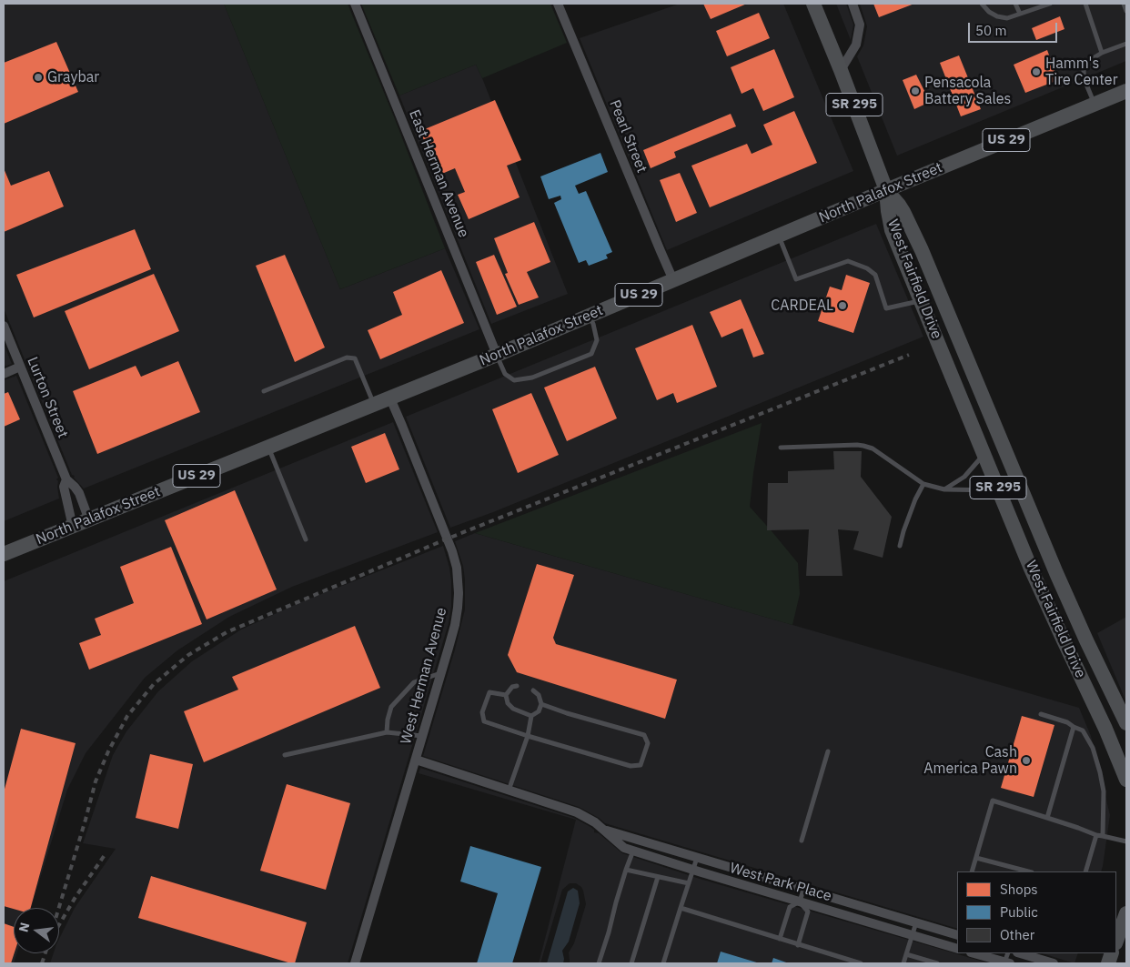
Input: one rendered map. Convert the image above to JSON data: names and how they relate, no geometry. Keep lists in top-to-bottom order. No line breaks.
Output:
{"streets":{"main road":["SR 295","US 29","North Palafox Street","West Fairfield Drive"],"street":["Pearl Street","East Herman Avenue","Lurton Street","West Herman Avenue","West Park Place"]},"crossings":[["SR 295","North Palafox Street"],["SR 295","West Fairfield Drive"],["Pearl Street","North Palafox Street"],["East Herman Avenue","North Palafox Street"],["North Palafox Street","West Fairfield Drive"],["North Palafox Street","Lurton Street"],["North Palafox Street","West Herman Avenue"],["West Herman Avenue","West Park Place"]],"places":["Hamm's Tire Center","Graybar","Pensacola Battery Sales","CARDEAL","Cash America Pawn"],"legend":["Shops","Public","Other"],"scale_bar":"50 m","north":"left"}
